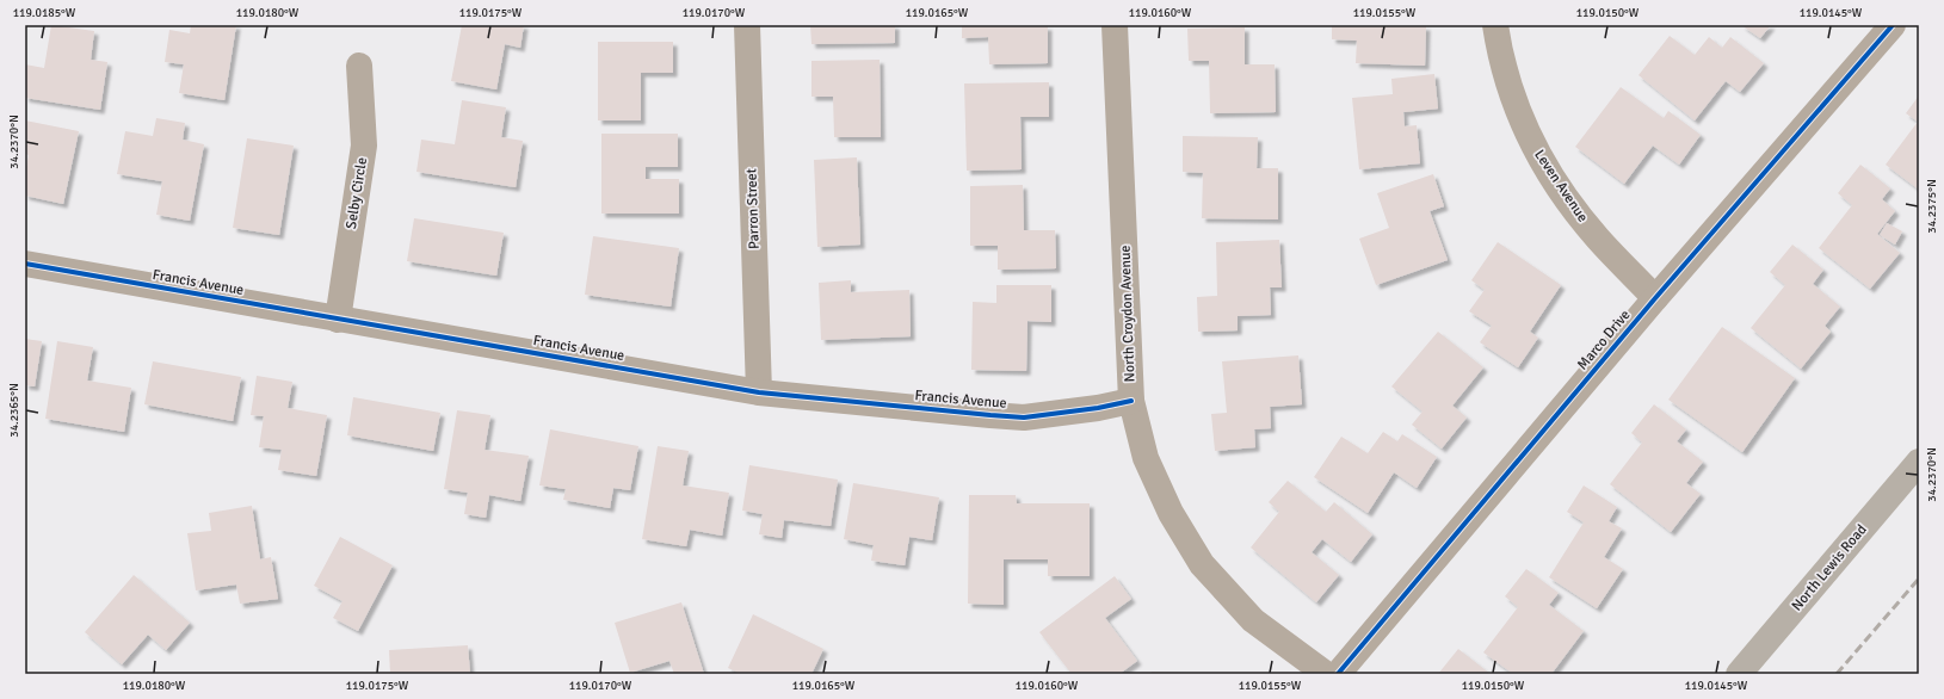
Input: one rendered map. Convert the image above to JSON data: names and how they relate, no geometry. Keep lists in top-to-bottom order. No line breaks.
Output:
{"streets":{"main road":["North Lewis Road"],"street":["Leven Avenue","Selby Circle","Parron Street","Francis Avenue","North Croydon Avenue","Marco Drive"]},"crossings":[["Leven Avenue","Marco Drive"],["Selby Circle","Francis Avenue"],["Parron Street","Francis Avenue"],["Francis Avenue","North Croydon Avenue"]],"coordinates":["119.0185°W","119.0180°W","119.0175°W","119.0170°W","119.0165°W","119.0160°W","119.0155°W","119.0150°W","119.0145°W","34.2370°N","34.2375°N","34.2365°N"]}
